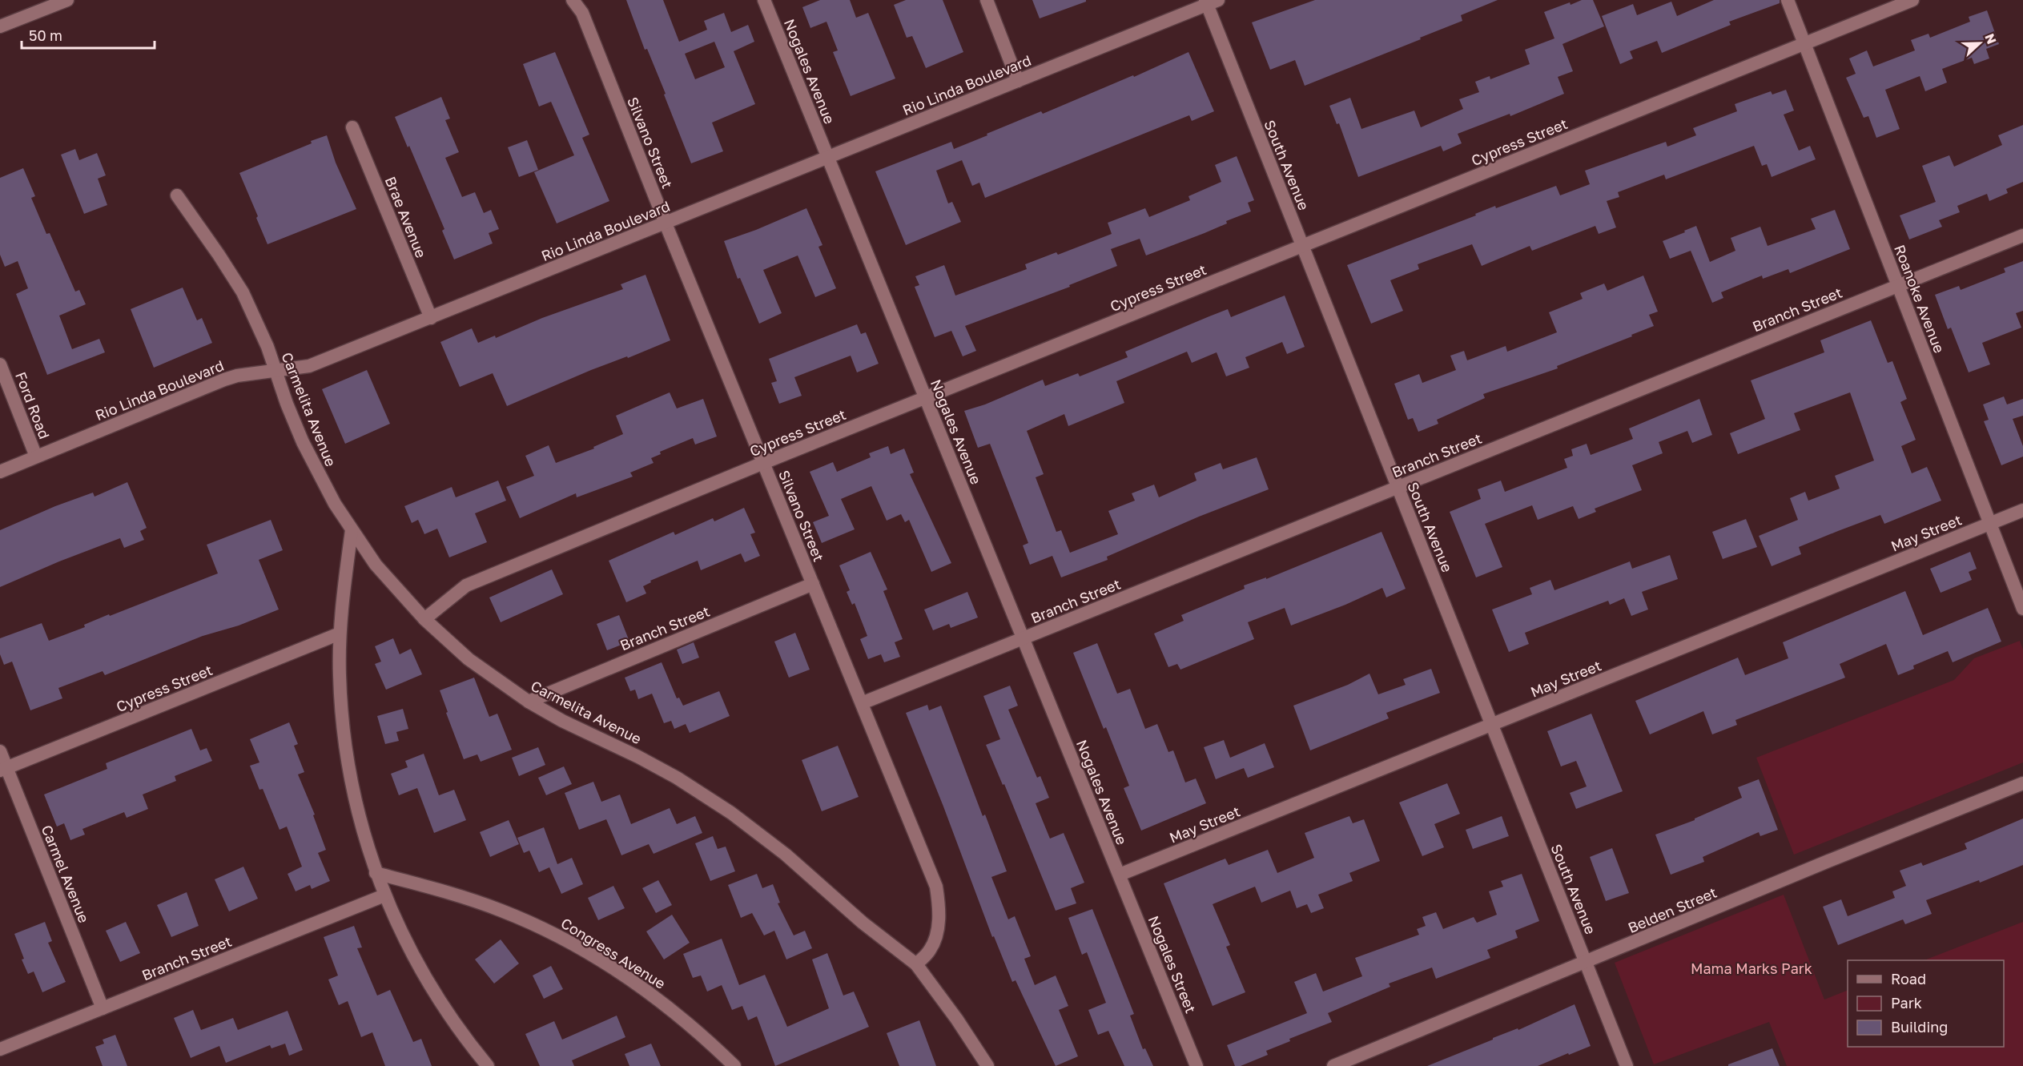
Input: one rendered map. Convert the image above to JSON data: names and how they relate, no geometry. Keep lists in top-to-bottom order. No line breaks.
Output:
{"streets":{"street":["Nogales Avenue","Rio Linda Boulevard","Cypress Street","Silvano Street","South Avenue","Brae Avenue","Roanoke Avenue","Branch Street","Ford Road","Carmelita Avenue","May Street","Carmel Avenue","Belden Street","Congress Avenue","Nogales Street"]},"crossings":[["Nogales Avenue","Rio Linda Boulevard"],["Nogales Avenue","Cypress Street"],["Nogales Avenue","Branch Street"],["Nogales Avenue","May Street"],["Nogales Avenue","Nogales Street"],["Rio Linda Boulevard","Silvano Street"],["Rio Linda Boulevard","South Avenue"],["Rio Linda Boulevard","Brae Avenue"],["Rio Linda Boulevard","Ford Road"],["Rio Linda Boulevard","Carmelita Avenue"],["Cypress Street","Silvano Street"],["Cypress Street","South Avenue"],["Cypress Street","Roanoke Avenue"],["Cypress Street","Carmelita Avenue"],["Cypress Street","Carmel Avenue"],["Silvano Street","Branch Street"],["Silvano Street","Carmelita Avenue"],["South Avenue","Branch Street"],["South Avenue","May Street"],["South Avenue","Belden Street"],["Roanoke Avenue","Branch Street"],["Roanoke Avenue","May Street"],["Branch Street","Carmelita Avenue"],["Branch Street","Carmel Avenue"],["May Street","Nogales Street"]],"parks":["Mama Marks Park"],"legend":["Road","Park","Building"],"scale_bar":"50 m","north":"right"}
